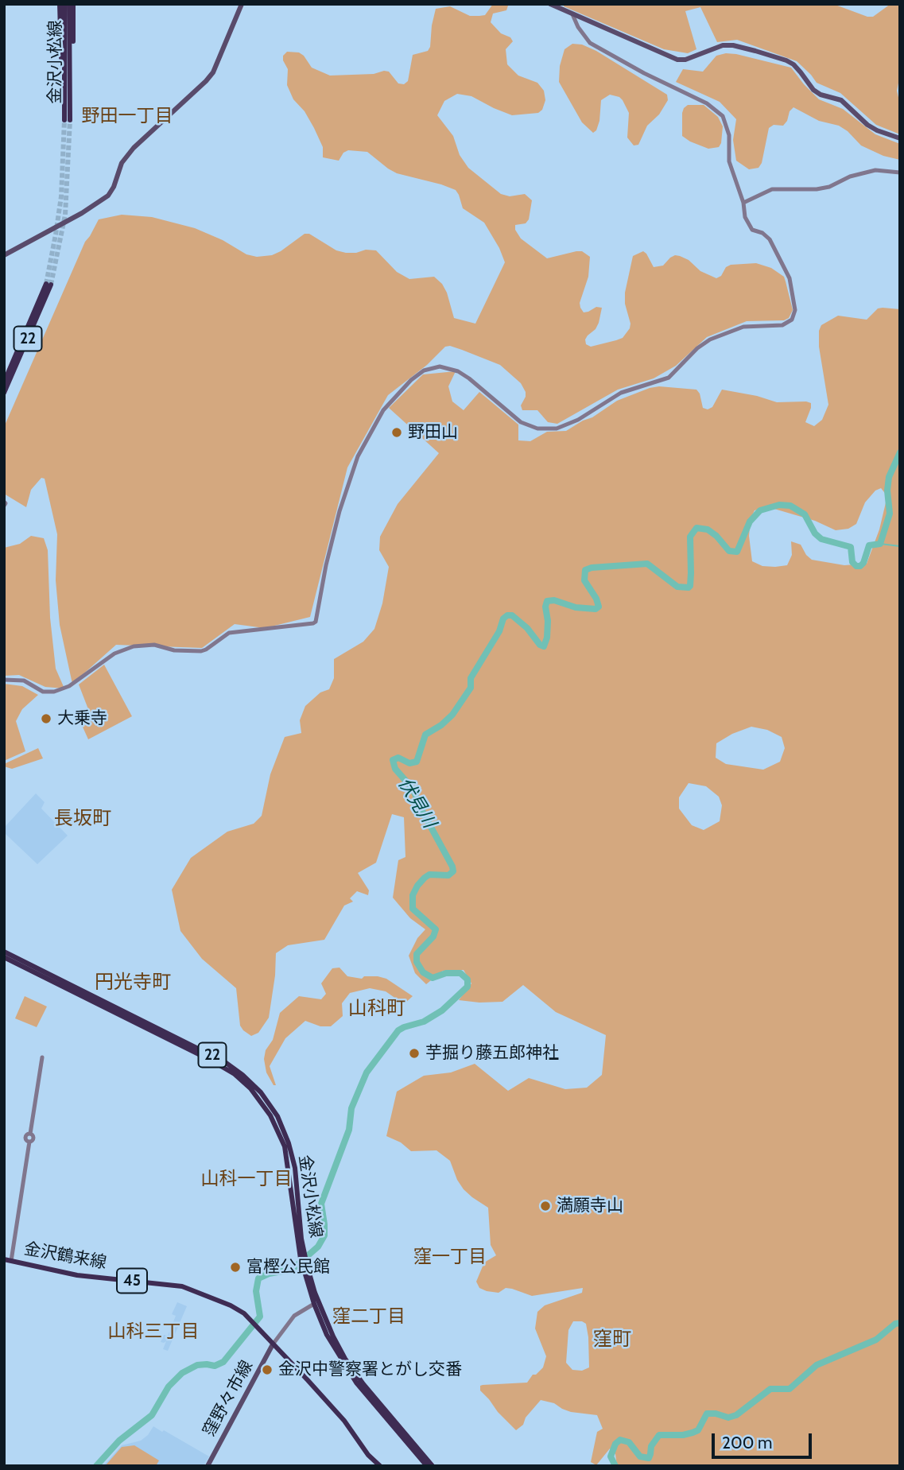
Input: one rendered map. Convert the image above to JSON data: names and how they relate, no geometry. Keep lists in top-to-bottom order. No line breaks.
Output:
{"streets":{"main road":["金沢小松線","22","金沢鶴来線","45","窪野々市線"]},"crossings":[["金沢鶴来線","窪野々市線"]],"districts":["野田一丁目","長坂町","円光寺町","山科町","山科一丁目","窪一丁目","窪二丁目","山科三丁目","窪町"],"water":["伏見川"],"places":["野田山","大乗寺","芋掘り藤五郎神社","満願寺山","富樫公民館","金沢中警察署とがし交番"],"scale_bar":"200 m"}
